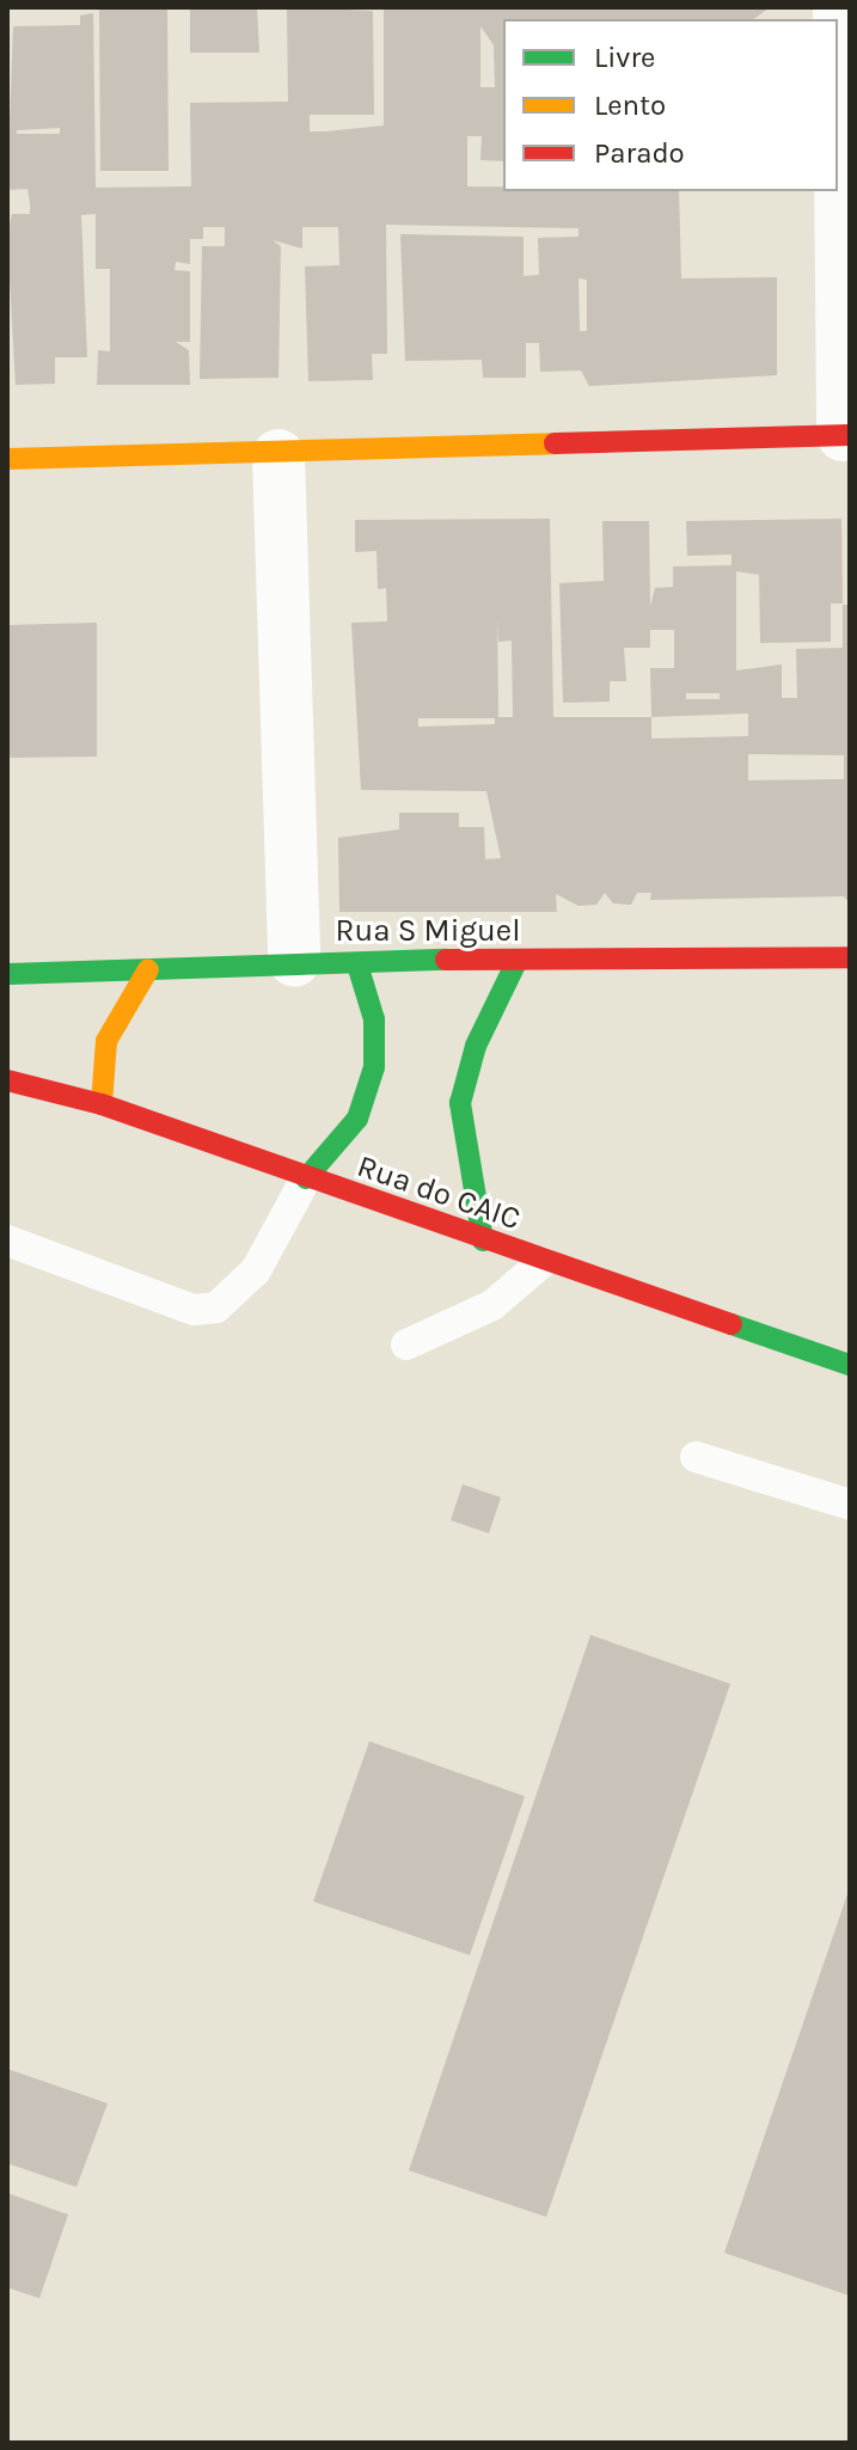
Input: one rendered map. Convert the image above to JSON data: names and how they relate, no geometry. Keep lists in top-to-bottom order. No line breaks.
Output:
{"streets":{"street":["Rua S Miguel","Rua do CAIC"]},"crossings":[["Rua S Miguel","Rua do CAIC"]],"legend":["Livre","Lento","Parado"]}
